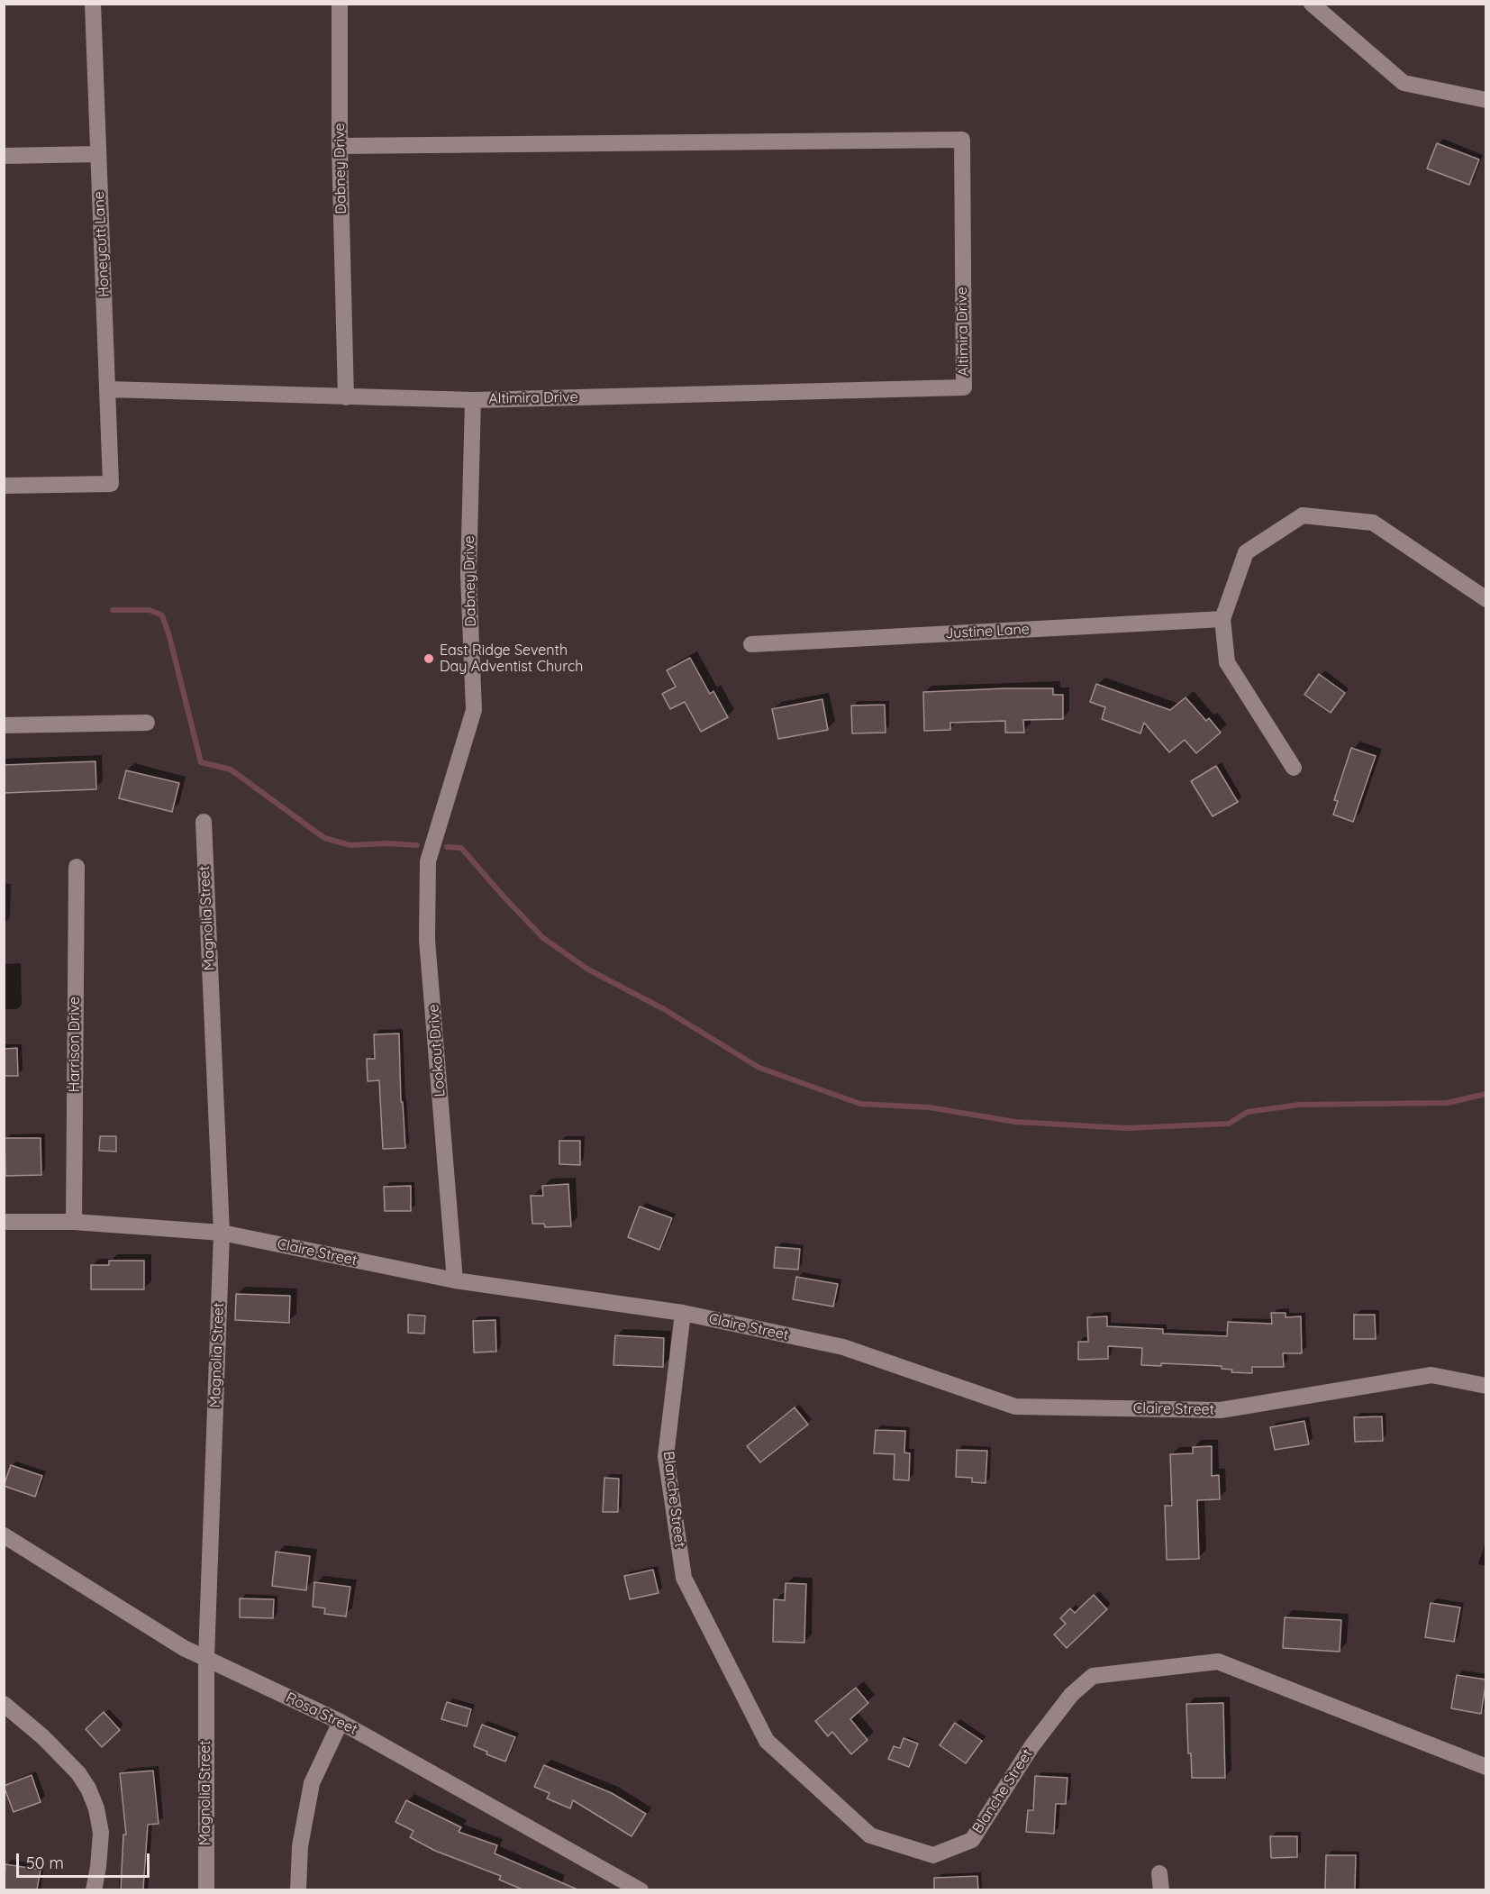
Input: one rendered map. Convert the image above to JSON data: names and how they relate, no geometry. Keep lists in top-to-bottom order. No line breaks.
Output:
{"streets":{"street":["Dabney Drive","Honeycutt Lane","Altimira Drive","Justine Lane","Magnolia Street","Harrison Drive","Lookout Drive","Claire Street","Blanche Street","Rosa Street"]},"crossings":[["Dabney Drive","Altimira Drive"],["Dabney Drive","Lookout Drive"],["Honeycutt Lane","Altimira Drive"],["Magnolia Street","Claire Street"],["Magnolia Street","Rosa Street"],["Harrison Drive","Claire Street"],["Lookout Drive","Claire Street"],["Claire Street","Blanche Street"]],"places":["East Ridge Seventh Day Adventist Church"],"scale_bar":"50 m"}
